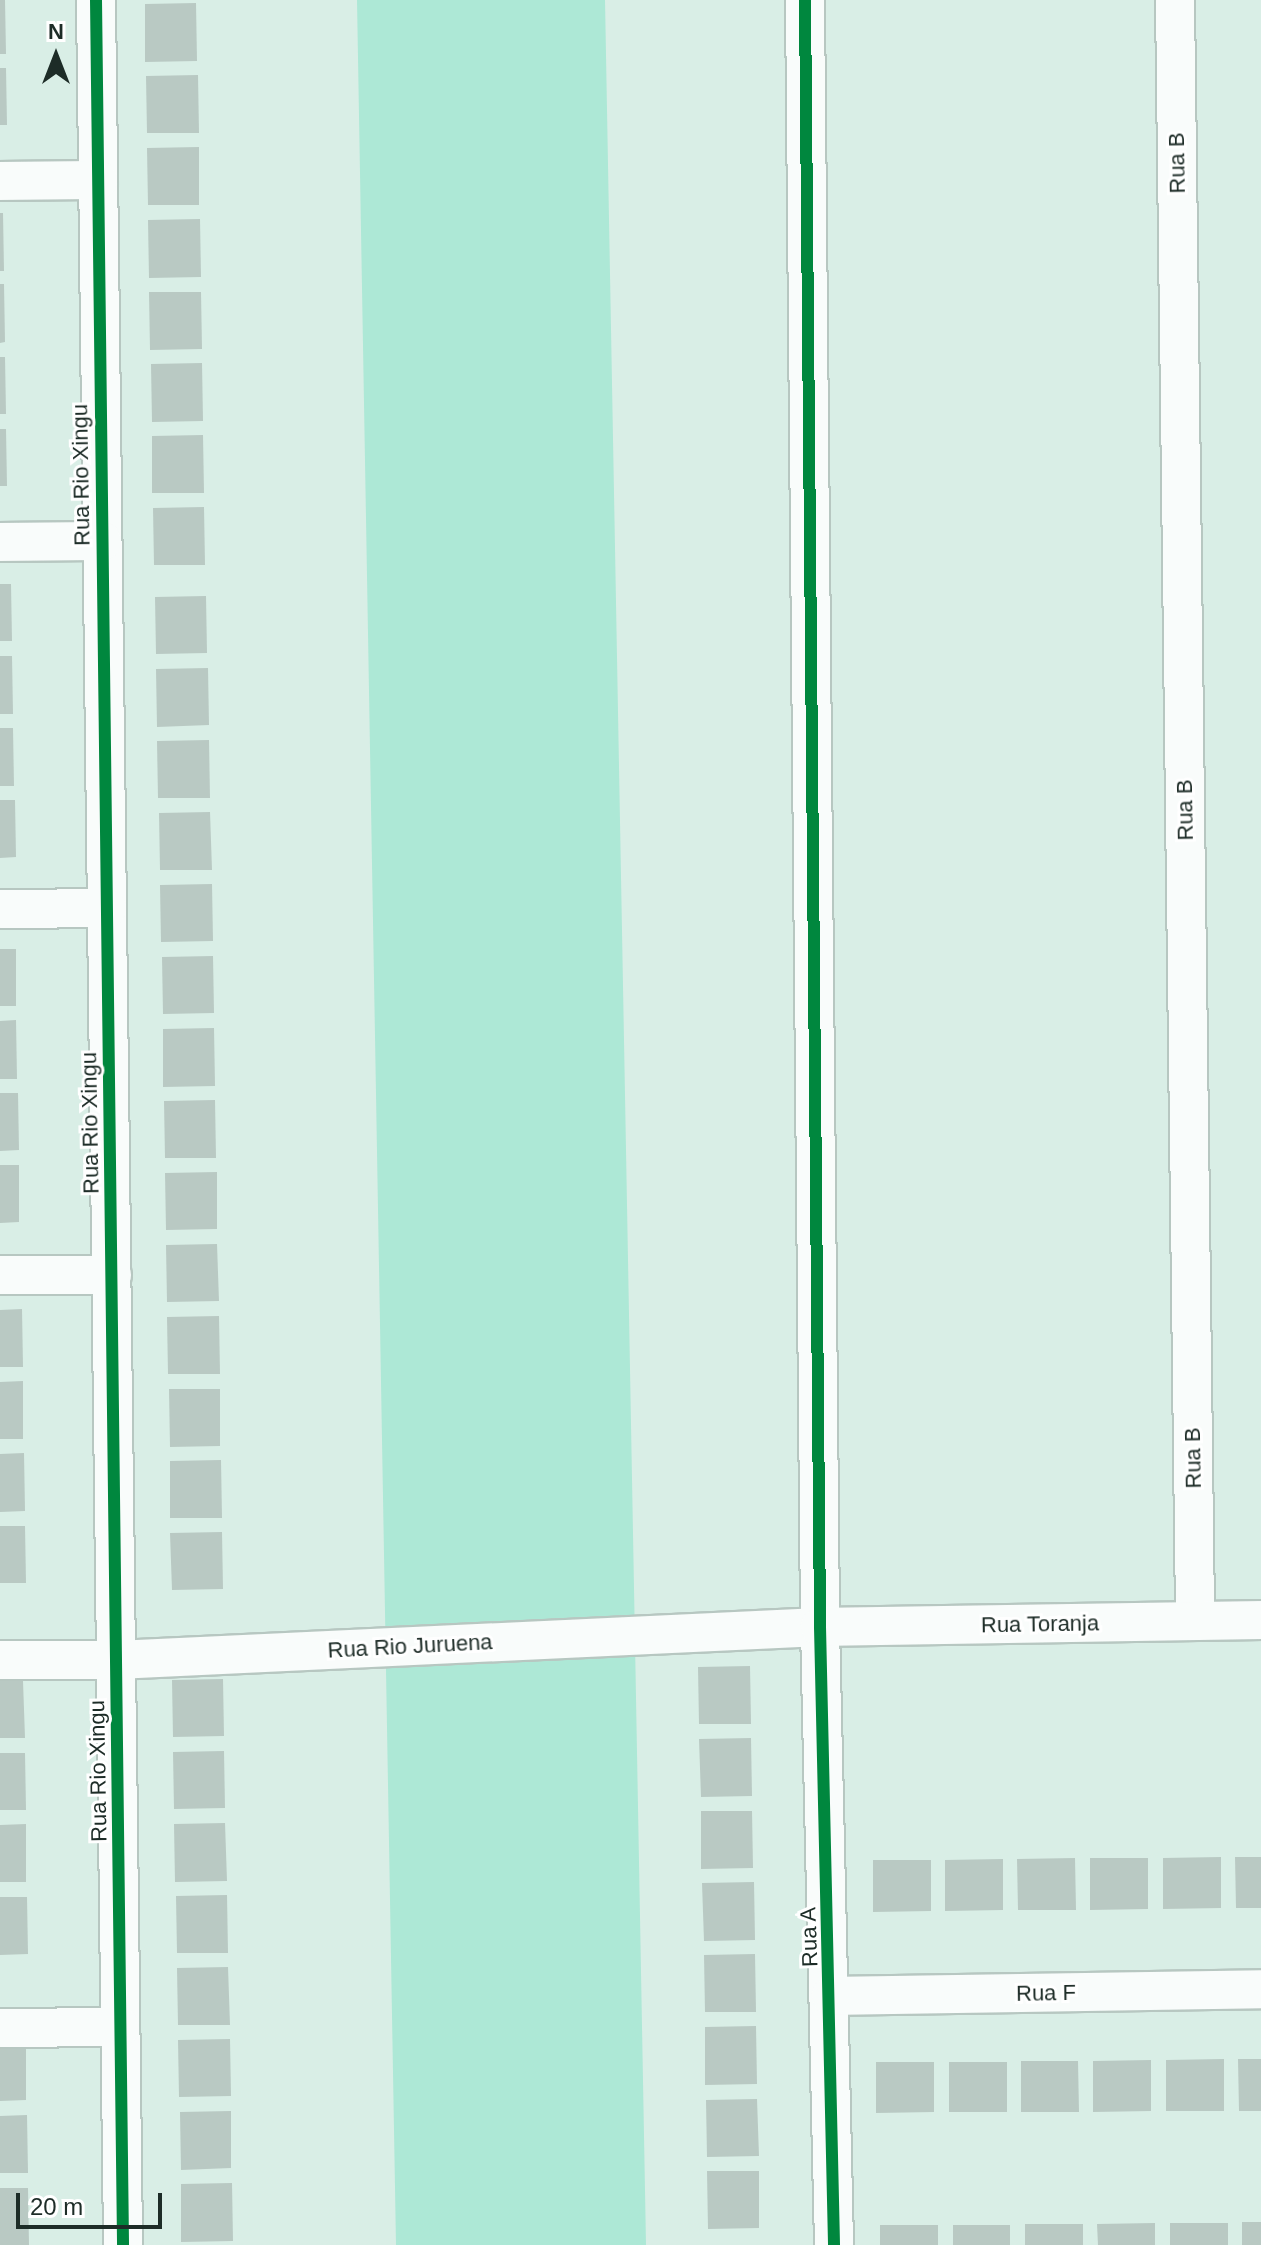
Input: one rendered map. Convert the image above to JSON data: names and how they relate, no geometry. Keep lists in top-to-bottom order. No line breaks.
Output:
{"streets":{"street":["Rua B","Rua Rio Xingu","Rua Toranja","Rua Rio Juruena","Rua A","Rua F"]},"crossings":[["Rua B","Rua Toranja"],["Rua Rio Xingu","Rua Rio Juruena"],["Rua Toranja","Rua Rio Juruena"],["Rua Toranja","Rua A"],["Rua Rio Juruena","Rua A"],["Rua A","Rua F"]],"scale_bar":"20 m","north":"top"}
